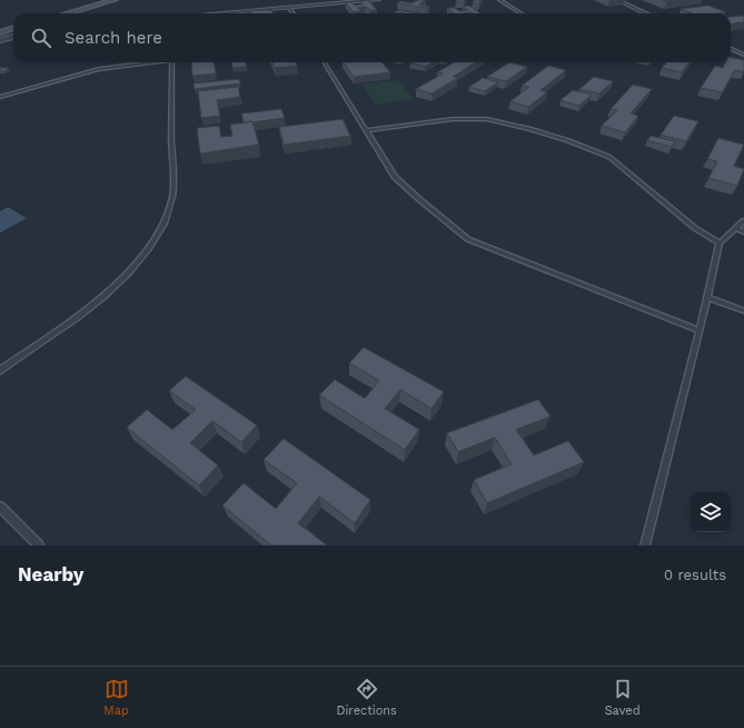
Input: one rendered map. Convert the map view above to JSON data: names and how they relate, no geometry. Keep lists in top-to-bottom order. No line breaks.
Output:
{"page":{"search":"Search here","heading":["Nearby","0 results"],"nav":["Map","Directions","Saved"]}}
